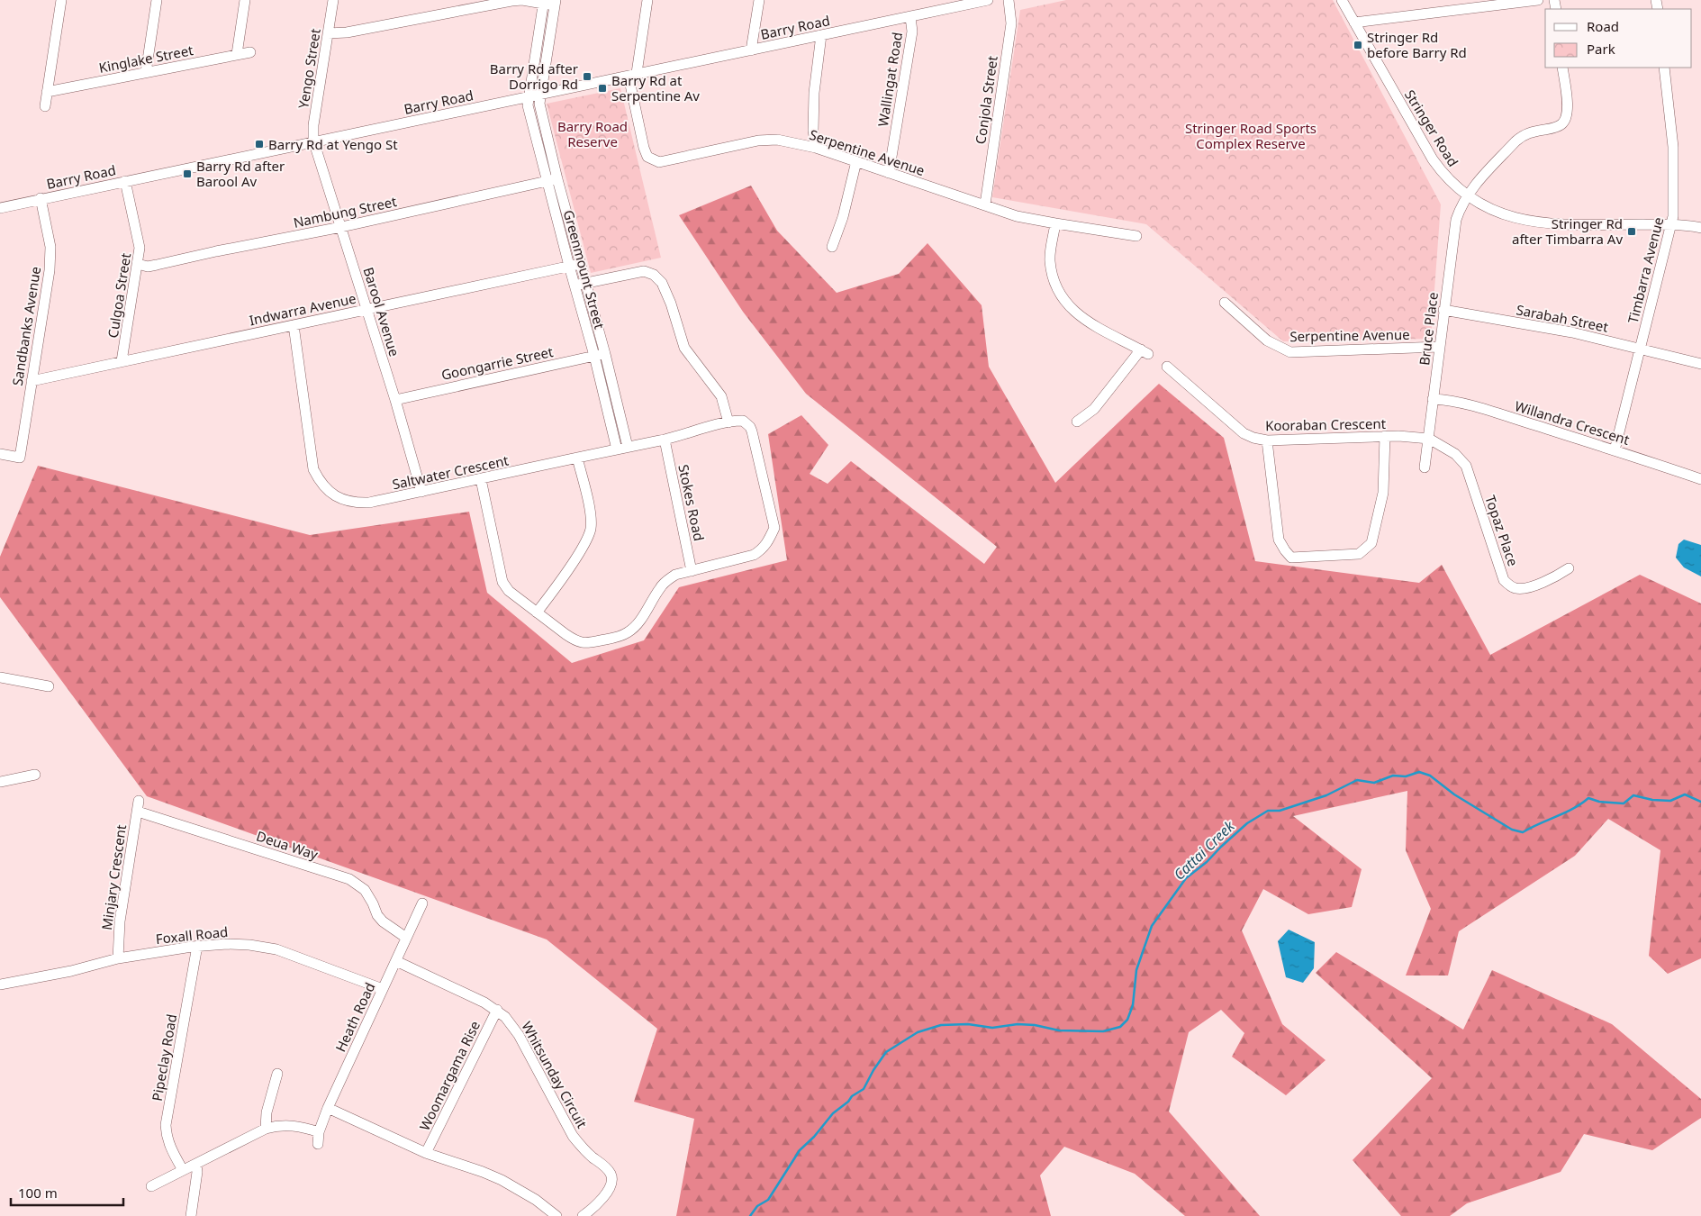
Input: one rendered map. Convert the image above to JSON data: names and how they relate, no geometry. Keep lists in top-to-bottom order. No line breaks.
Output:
{"streets":{"street":["Barry Road","Kinglake Street","Yengo Street","Wallingat Road","Conjola Street","Stringer Road","Serpentine Avenue","Nambung Street","Greenmount Street","Timbarra Avenue","Culgoa Street","Indwarra Avenue","Barool Avenue","Sarabah Street","Sandbanks Avenue","Bruce Place","Goongarrie Street","Willandra Crescent","Kooraban Crescent","Saltwater Crescent","Stokes Road","Topaz Place","Deua Way","Minjary Crescent","Foxall Road","Heath Road","Pipeclay Road","Whitsunday Circuit","Woomargama Rise"]},"crossings":[["Barry Road","Yengo Street"],["Barry Road","Wallingat Road"],["Barry Road","Serpentine Avenue"],["Barry Road","Greenmount Street"],["Barry Road","Culgoa Street"],["Barry Road","Barool Avenue"],["Barry Road","Sandbanks Avenue"],["Yengo Street","Barool Avenue"],["Wallingat Road","Serpentine Avenue"],["Conjola Street","Serpentine Avenue"],["Stringer Road","Timbarra Avenue"],["Stringer Road","Bruce Place"],["Serpentine Avenue","Bruce Place"],["Nambung Street","Greenmount Street"],["Nambung Street","Culgoa Street"],["Nambung Street","Barool Avenue"],["Greenmount Street","Indwarra Avenue"],["Greenmount Street","Goongarrie Street"],["Greenmount Street","Saltwater Crescent"],["Timbarra Avenue","Sarabah Street"],["Timbarra Avenue","Willandra Crescent"],["Culgoa Street","Indwarra Avenue"],["Indwarra Avenue","Barool Avenue"],["Indwarra Avenue","Sandbanks Avenue"],["Indwarra Avenue","Saltwater Crescent"],["Barool Avenue","Goongarrie Street"],["Barool Avenue","Saltwater Crescent"],["Sarabah Street","Bruce Place"],["Bruce Place","Willandra Crescent"],["Bruce Place","Kooraban Crescent"],["Bruce Place","Topaz Place"],["Kooraban Crescent","Topaz Place"],["Saltwater Crescent","Stokes Road"],["Deua Way","Minjary Crescent"],["Deua Way","Heath Road"],["Minjary Crescent","Foxall Road"],["Foxall Road","Heath Road"],["Foxall Road","Pipeclay Road"],["Heath Road","Whitsunday Circuit"],["Whitsunday Circuit","Woomargama Rise"]],"water":["Cattai Creek"],"parks":["Barry Road Reserve","Stringer Road Sports Complex Reserve"],"places":{"transit":["Stringer Rd before Barry Rd","Barry Rd after Dorrigo Rd","Barry Rd at Serpentine Av","Barry Rd at Yengo St","Barry Rd after Barool Av","Stringer Rd after Timbarra Av"]},"legend":["Road","Park"],"scale_bar":"100 m"}
